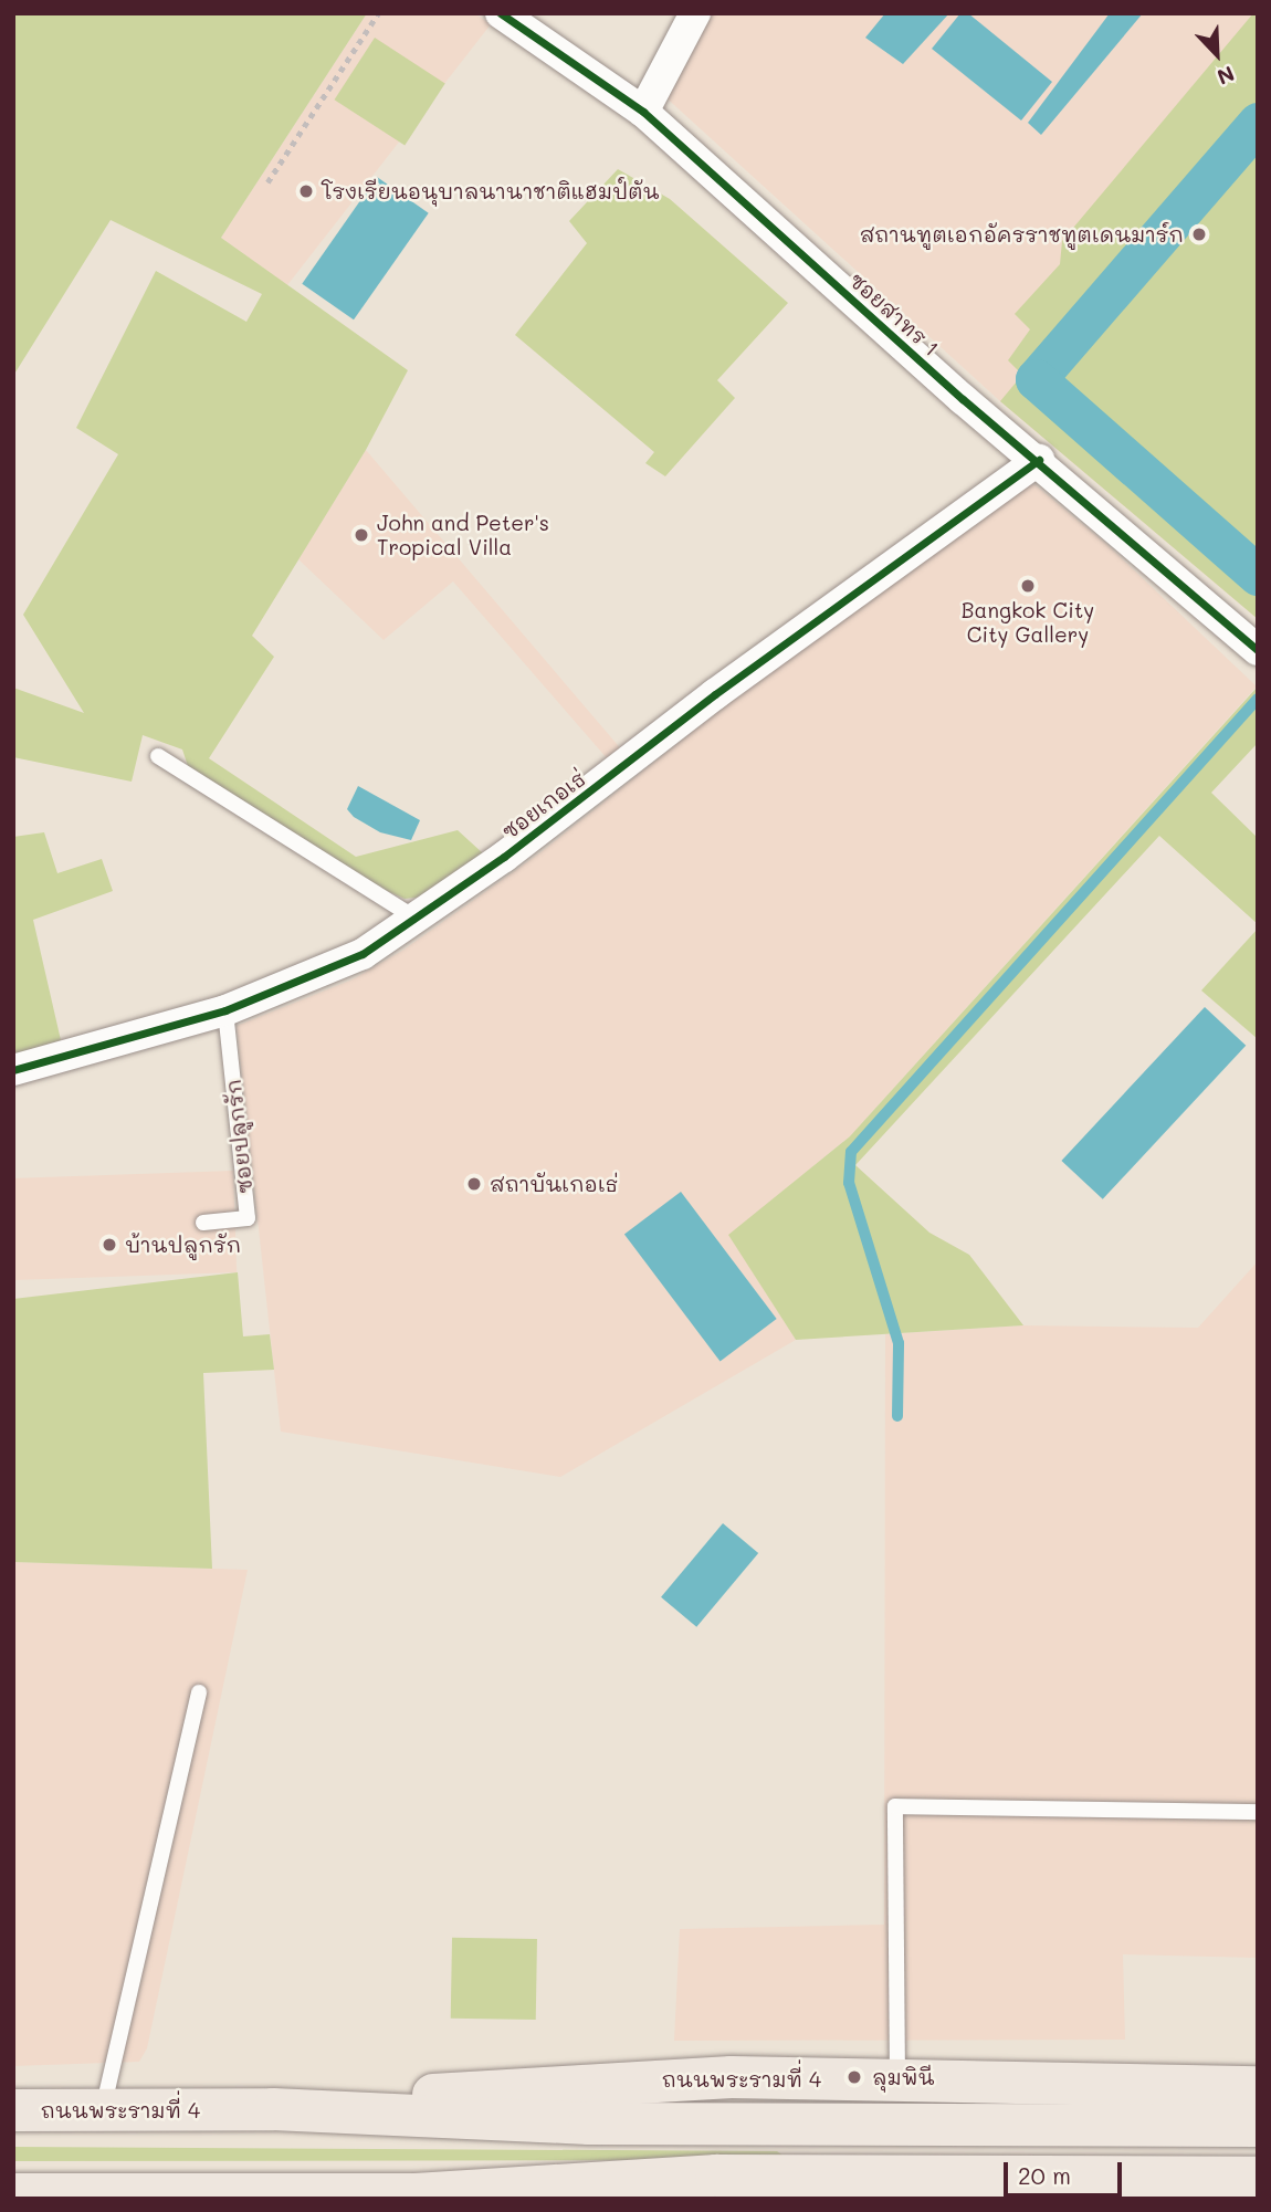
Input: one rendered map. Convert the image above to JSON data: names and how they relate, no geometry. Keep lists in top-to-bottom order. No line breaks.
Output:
{"streets":{"main road":["ถนนพระรามที่ 4"],"street":["ซอยสาทร 1","ซอยเกอเธ่"],"lane":["ซอยปลูกรัก"]},"crossings":[["ซอยสาทร 1","ซอยเกอเธ่"],["ซอยเกอเธ่","ซอยปลูกรัก"]],"places":["โรงเรียนอนุบาลนานาชาติแฮมป์ตัน","สถานทูตเอกอัครราชทูตเดนมาร์ก","John and Peter's Tropical Villa","Bangkok City City Gallery","สถาบันเกอเธ่","บ้านปลูกรัก","ลุมพินี"],"scale_bar":"20 m","north":"bottom right"}
